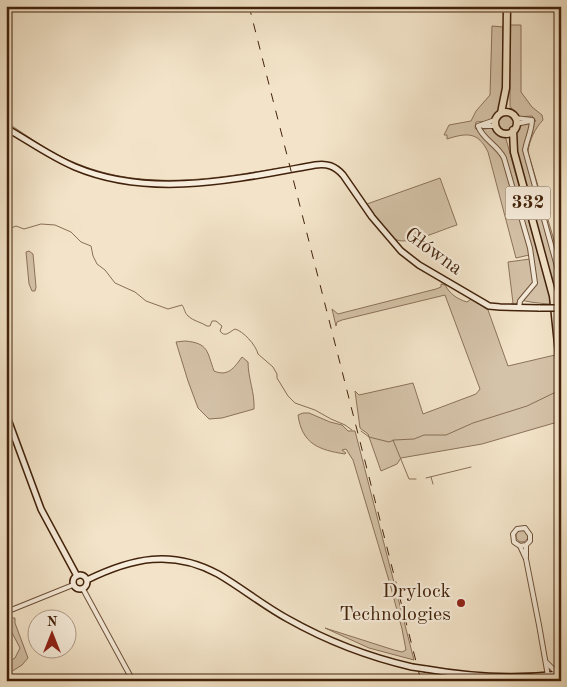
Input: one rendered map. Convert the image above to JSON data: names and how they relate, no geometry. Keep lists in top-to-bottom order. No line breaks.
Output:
{"streets":{"highway":["332"],"main road":["Główna"]},"places":["Drylock Technologies"],"north":"top"}
